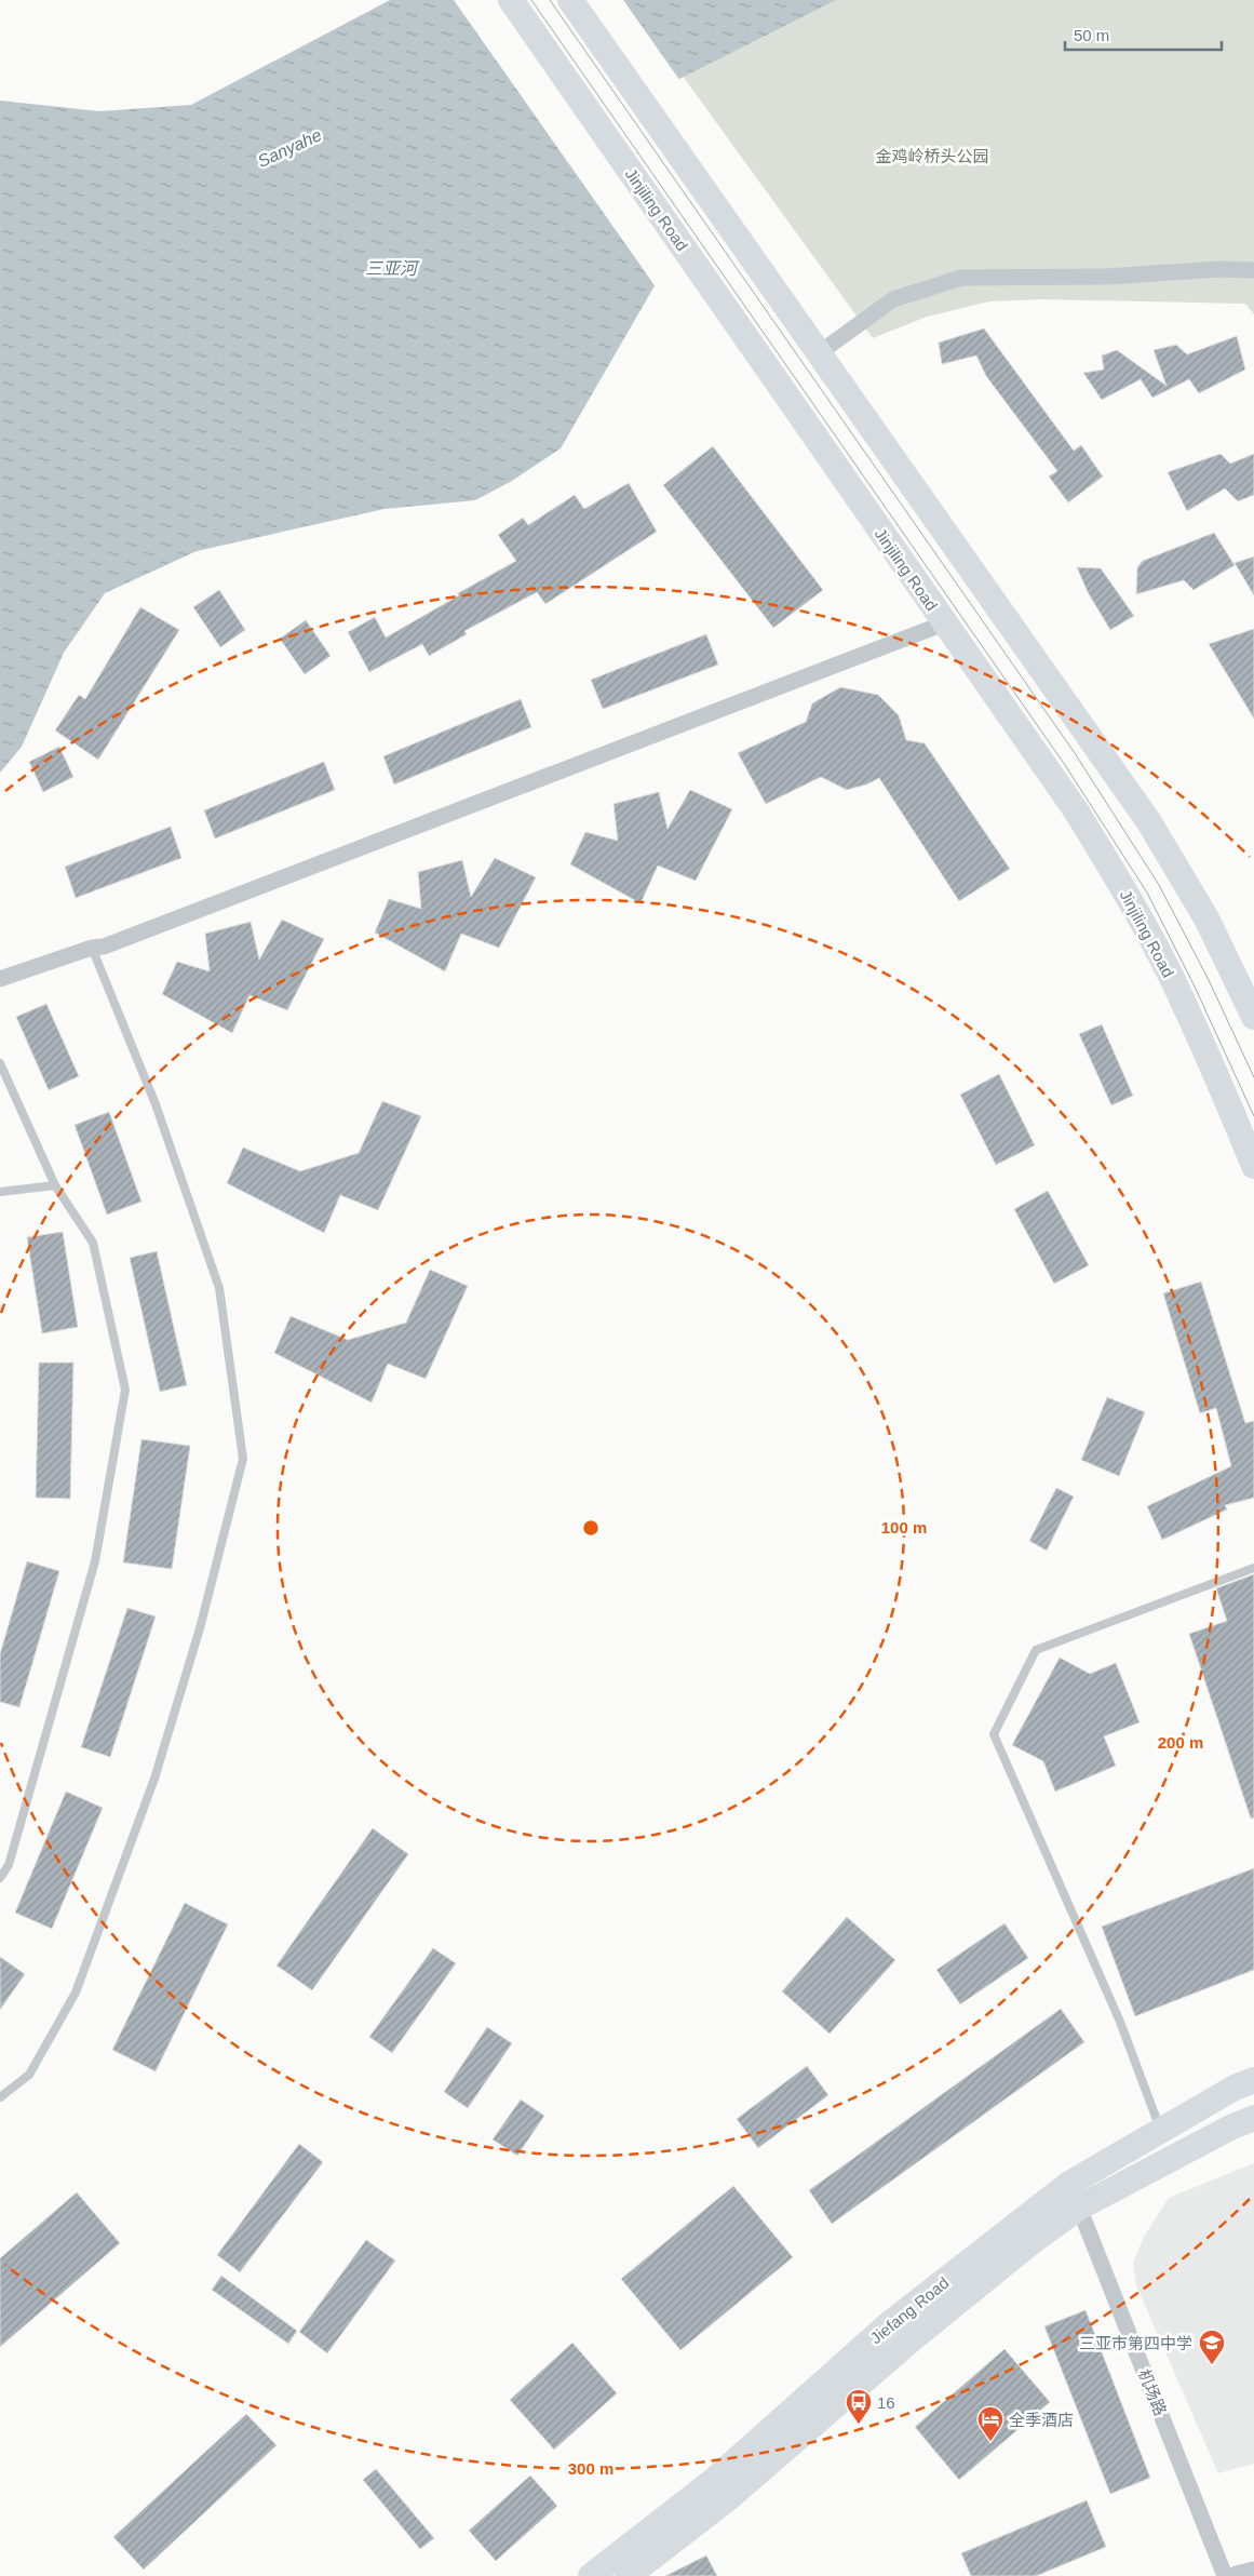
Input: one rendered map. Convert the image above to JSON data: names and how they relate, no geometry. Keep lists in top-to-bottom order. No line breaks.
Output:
{"streets":{"main road":["Jinjiling Road","Jiefang Road"],"street":["机场路"]},"crossings":[["Jiefang Road","机场路"]],"water":["Sanyahe","三亚河"],"parks":["金鸡岭桥头公园"],"places":{"school or university":["三亚市第四中学"],"bus stop":["16"],"hotel":["全季酒店"]},"scale_bar":"50 m","rings":["100 m","200 m","300 m"]}
